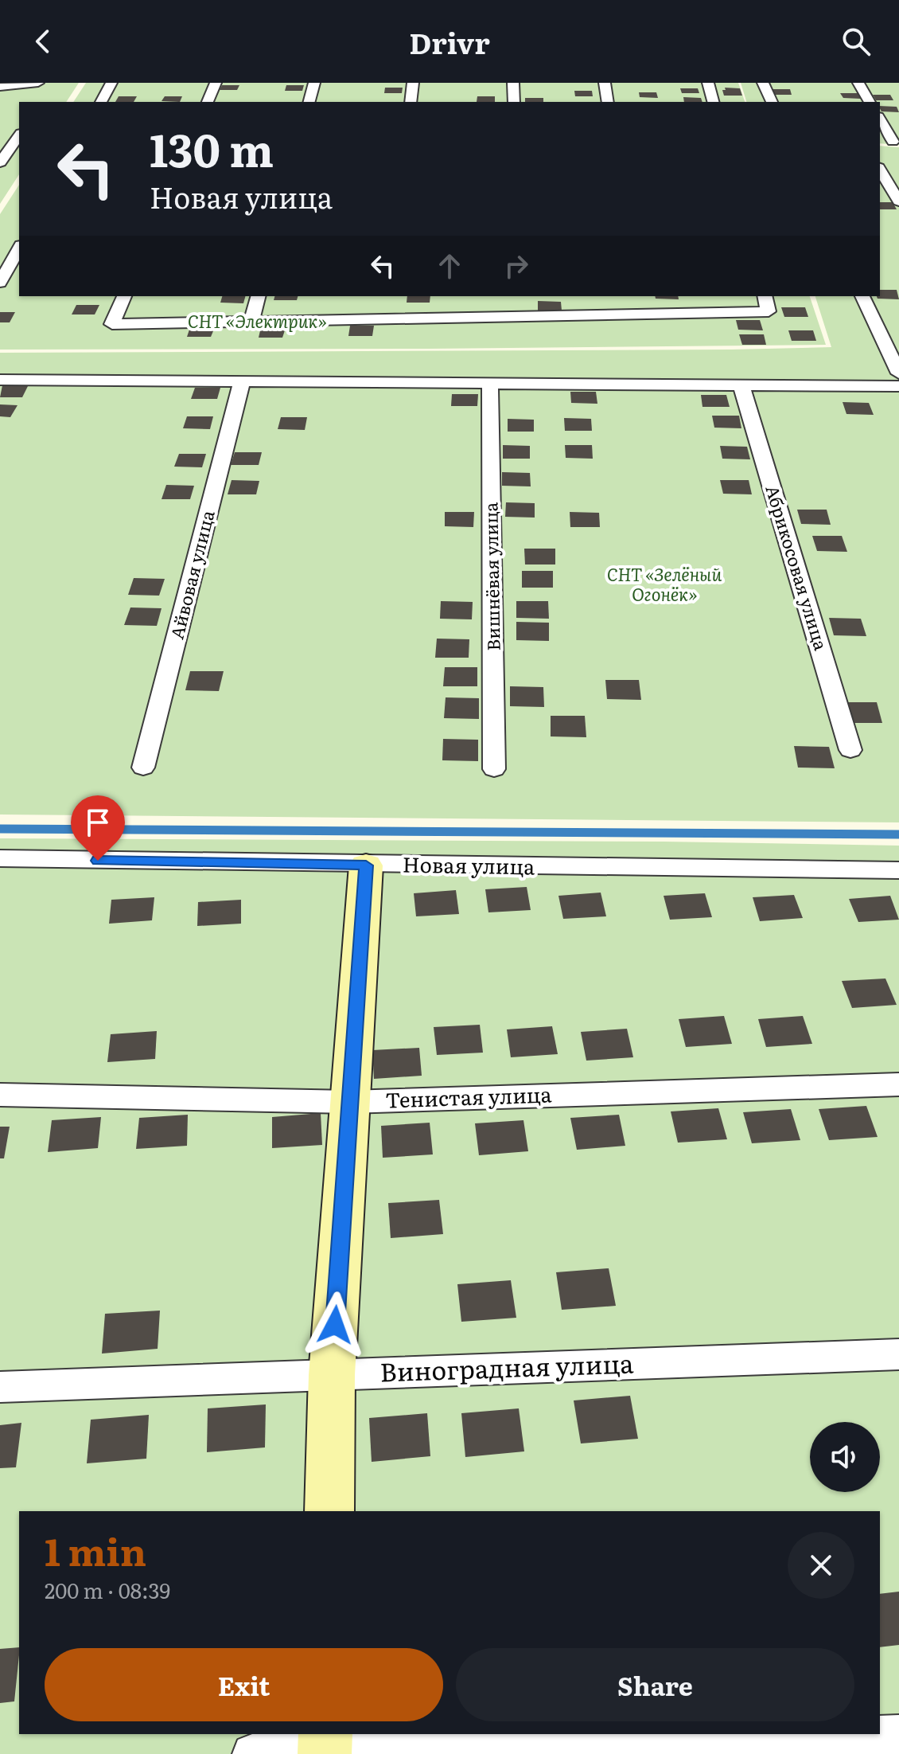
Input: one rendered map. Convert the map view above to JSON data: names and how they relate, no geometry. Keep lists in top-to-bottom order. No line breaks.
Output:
{"streets":{"street":["Абрикосовая улица","Айвовая улица","Вишнёвая улица","Новая улица","Тенистая улица","Виноградная улица"]},"parks":["СНТ «Электрик»","СНТ «Зелёный Огонёк»"],"page":{"header":"Drivr","turn":["130 m","Новая улица"],"heading":["1 min","200 m · 08:39"],"buttons":["Exit","Share"]}}
